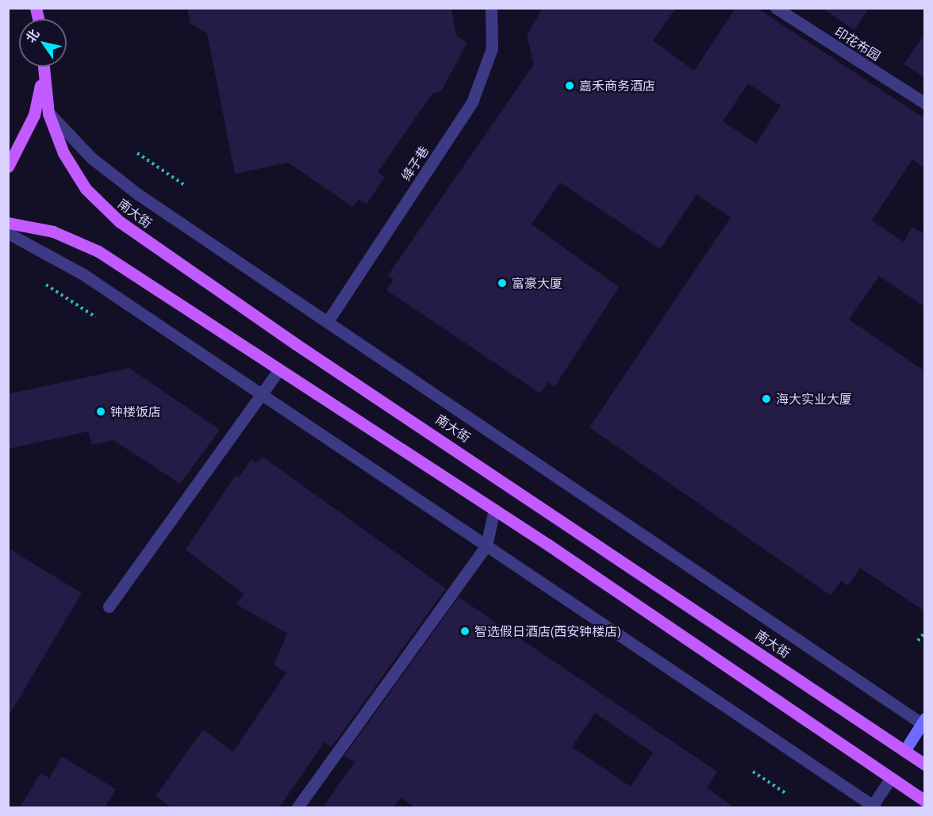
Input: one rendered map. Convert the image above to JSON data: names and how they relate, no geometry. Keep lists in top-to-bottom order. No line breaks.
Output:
{"streets":{"main road":["南大街"],"street":["印花布园","绛子巷"]},"places":["嘉禾商务酒店","富豪大厦","海大实业大厦","钟楼饭店","智选假日酒店(西安钟楼店)"],"north":"top left"}
